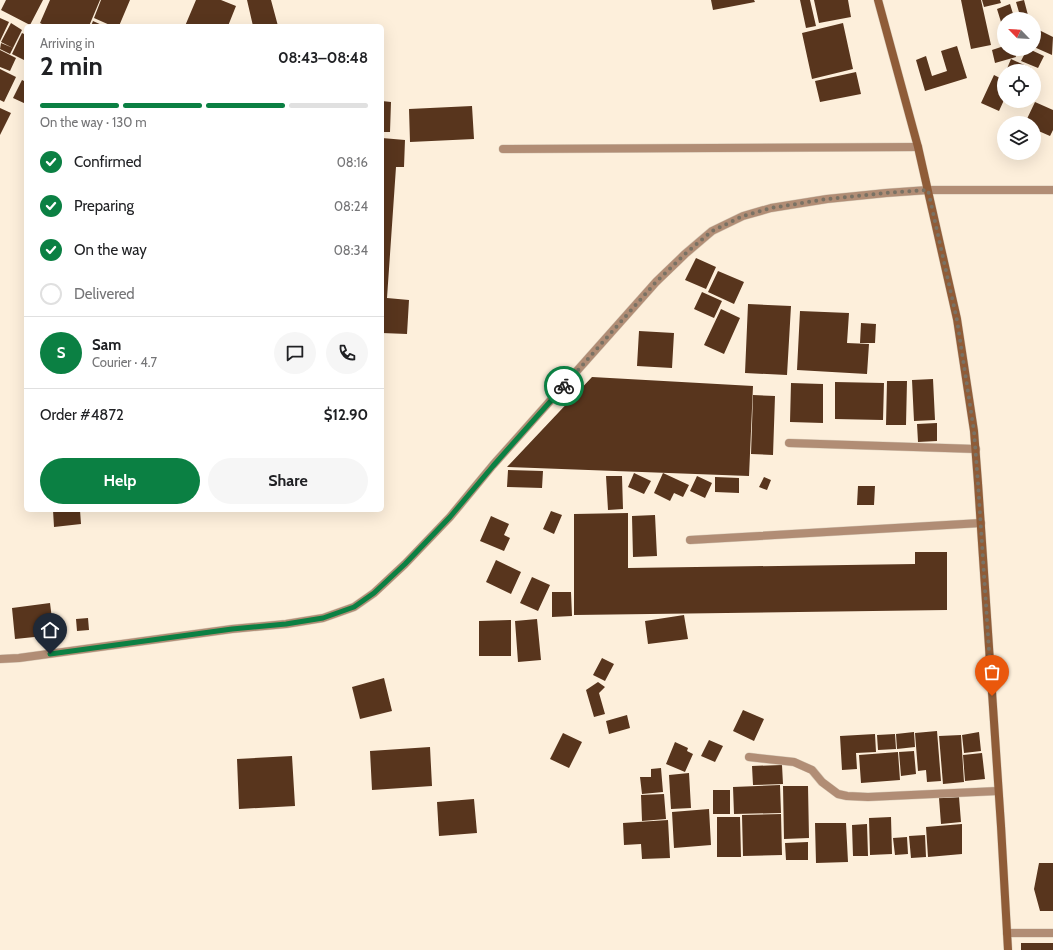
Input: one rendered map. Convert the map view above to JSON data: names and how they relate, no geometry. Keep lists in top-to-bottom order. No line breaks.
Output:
{"north":"top left","page":{"heading":["2 min","Arriving in","08:43–08:48"],"panel":["Sam","Courier · 4.7","Order #4872","$12.90"],"bar":"On the way · 130 m","list":[["Confirmed","08:16"],["Preparing","08:24"],["On the way","08:34"],"Delivered"],"round":"S","buttons":["Help","Share"]}}
